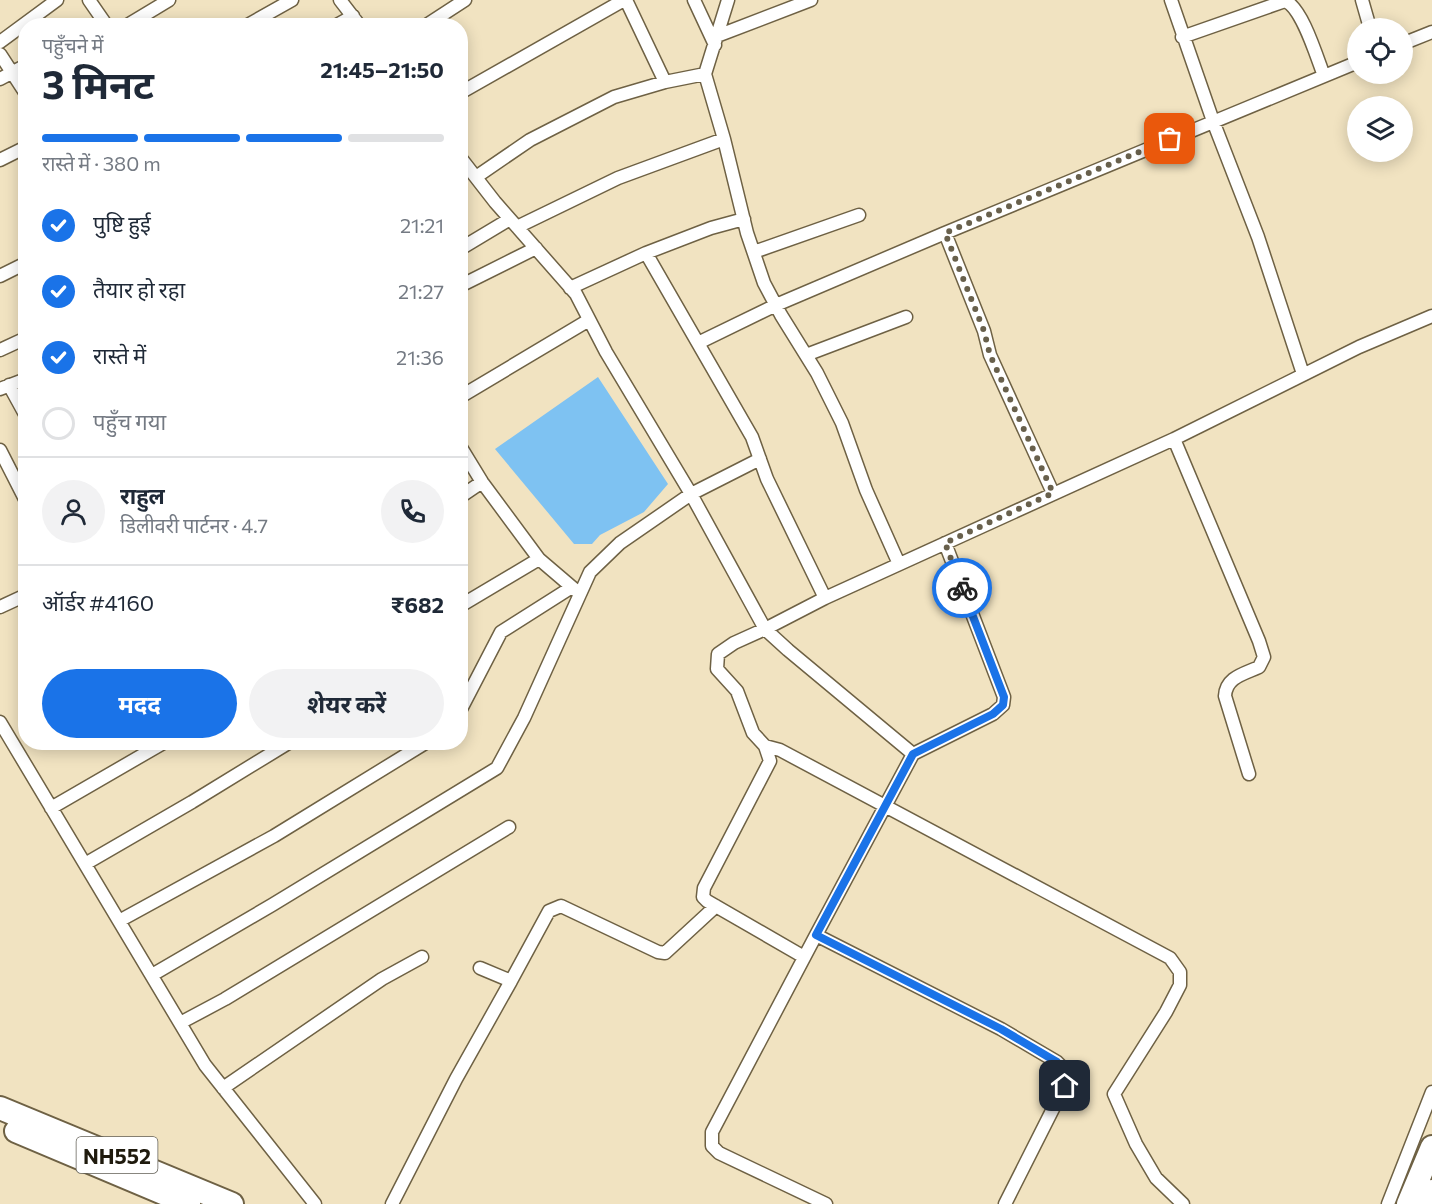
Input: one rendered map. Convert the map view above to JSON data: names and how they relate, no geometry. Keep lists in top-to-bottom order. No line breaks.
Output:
{"streets":{"highway":["NH552"]},"page":{"heading":["3 मिनट","पहुँचने में","21:45–21:50"],"panel":["राहुल","डिलीवरी पार्टनर · 4.7","ऑर्डर #4160","₹682"],"bar":"रास्ते में · 380 m","list":[["पुष्टि हुई","21:21"],["तैयार हो रहा","21:27"],["रास्ते में","21:36"],"पहुँच गया"],"buttons":["मदद","शेयर करें"]}}
